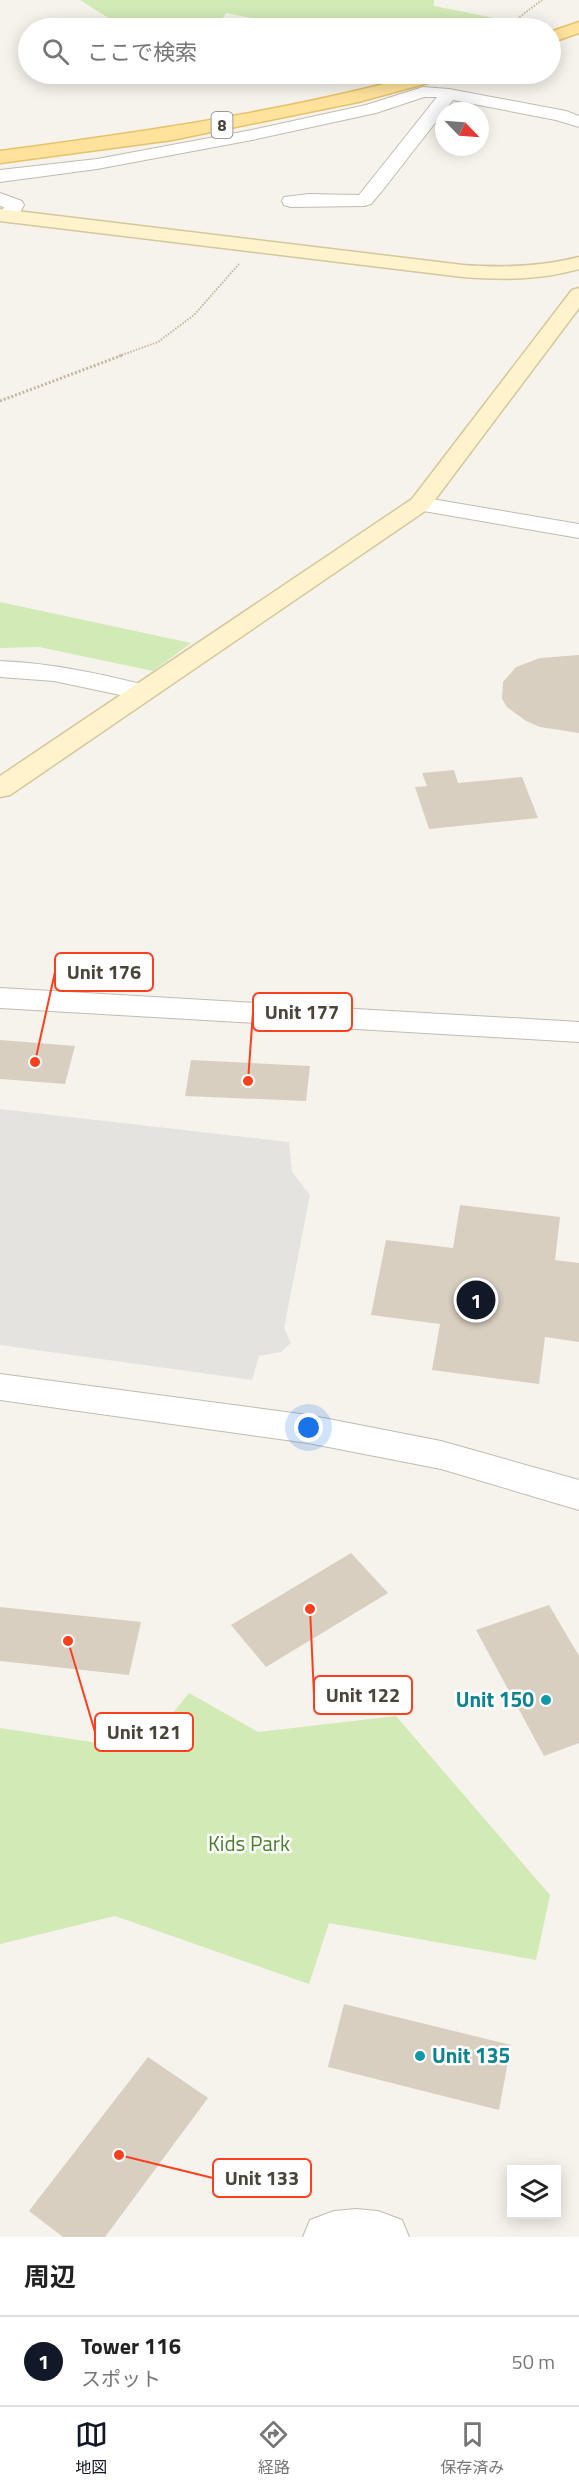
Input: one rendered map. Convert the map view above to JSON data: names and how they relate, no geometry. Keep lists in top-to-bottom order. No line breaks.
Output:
{"streets":{"main road":["8"]},"parks":["Kids Park"],"places":["Unit 176","Unit 177","Unit 122","Unit 121","Unit 150","Unit 135","Unit 133"],"north":"bottom right","page":{"search":"ここで検索","pins":"1","heading":"周辺","list":[{"mark":"1","name":"Tower 116","note":"スポット","value":"50 m"}],"nav":["地図","経路","保存済み"]}}
